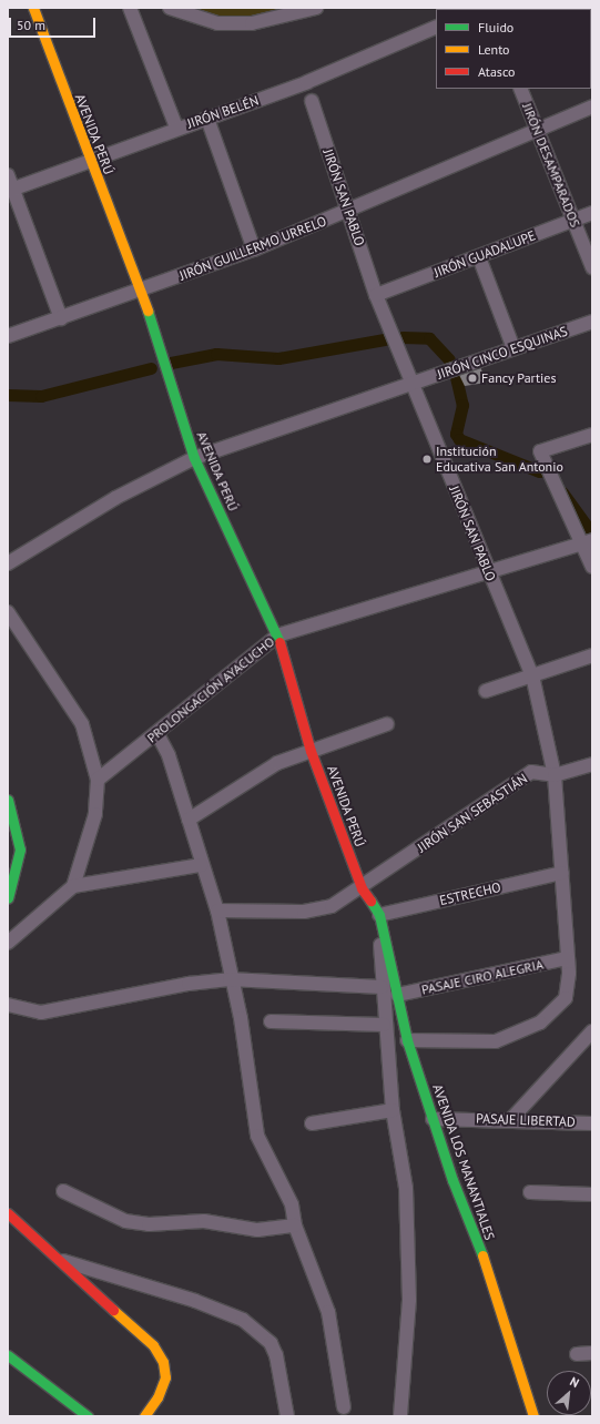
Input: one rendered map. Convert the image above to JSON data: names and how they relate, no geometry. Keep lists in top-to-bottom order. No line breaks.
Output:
{"streets":{"street":["JIRÓN BELÉN","AVENIDA PERÚ","JIRÓN DESAMPARADOS","JIRÓN SAN PABLO","JIRÓN GUILLERMO URRELO","JIRÓN GUADALUPE","JIRÓN CINCO ESQUINAS","PROLONGACIÓN AYACUCHO","JIRÓN SAN SEBASTIÁN","ESTRECHO","PASAJE CIRO ALEGRIA","PASAJE LIBERTAD","AVENIDA LOS MANANTIALES"]},"crossings":[["JIRÓN BELÉN","AVENIDA PERÚ"],["AVENIDA PERÚ","JIRÓN GUILLERMO URRELO"],["AVENIDA PERÚ","JIRÓN CINCO ESQUINAS"],["AVENIDA PERÚ","PROLONGACIÓN AYACUCHO"],["AVENIDA PERÚ","JIRÓN SAN SEBASTIÁN"],["AVENIDA PERÚ","ESTRECHO"],["AVENIDA PERÚ","AVENIDA LOS MANANTIALES"],["JIRÓN DESAMPARADOS","JIRÓN GUILLERMO URRELO"],["JIRÓN DESAMPARADOS","JIRÓN GUADALUPE"],["JIRÓN SAN PABLO","JIRÓN GUILLERMO URRELO"],["JIRÓN SAN PABLO","JIRÓN GUADALUPE"],["JIRÓN SAN PABLO","JIRÓN CINCO ESQUINAS"],["JIRÓN SAN PABLO","PROLONGACIÓN AYACUCHO"],["JIRÓN SAN PABLO","JIRÓN SAN SEBASTIÁN"],["JIRÓN SAN PABLO","ESTRECHO"],["JIRÓN SAN PABLO","PASAJE CIRO ALEGRIA"],["JIRÓN SAN PABLO","AVENIDA LOS MANANTIALES"],["ESTRECHO","AVENIDA LOS MANANTIALES"],["PASAJE CIRO ALEGRIA","AVENIDA LOS MANANTIALES"],["PASAJE LIBERTAD","AVENIDA LOS MANANTIALES"]],"places":["Fancy Parties","Institución Educativa San Antonio"],"legend":["Fluido","Lento","Atasco"],"scale_bar":"50 m","north":"top right"}
